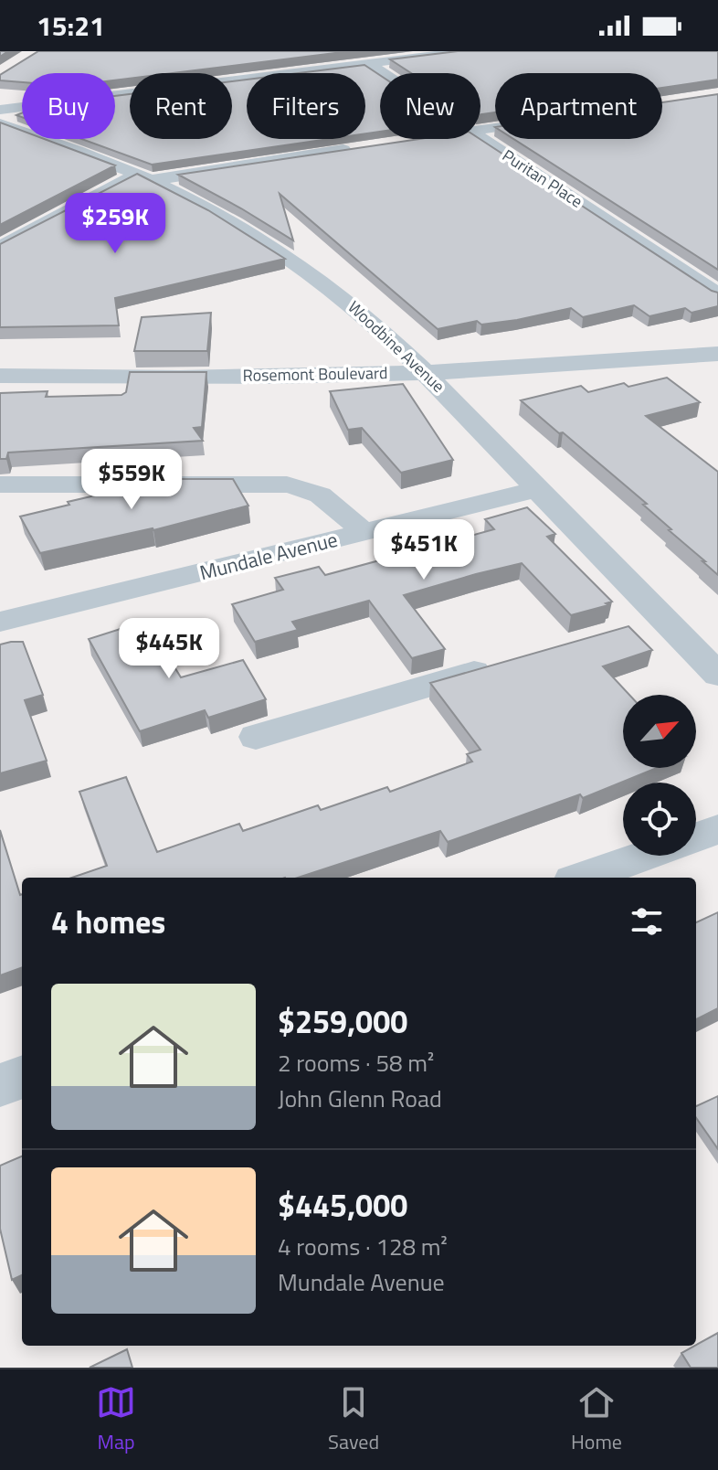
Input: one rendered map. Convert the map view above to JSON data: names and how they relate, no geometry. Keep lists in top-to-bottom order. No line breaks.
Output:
{"streets":{"street":["Puritan Place","Woodbine Avenue","Rosemont Boulevard","Mundale Avenue"]},"crossings":[["Woodbine Avenue","Rosemont Boulevard"],["Woodbine Avenue","Mundale Avenue"]],"north":"top right","page":{"status":"15:21","chip":["Buy","Rent","Filters","New","Apartment"],"price":["$259K","$559K","$451K","$445K"],"heading":"4 homes","list":[{"name":"$259,000","note":"2 rooms · 58 m² · John Glenn Road"},{"name":"$445,000","note":"4 rooms · 128 m² · Mundale Avenue"}],"tabs":["Map","Saved","Home"]}}
